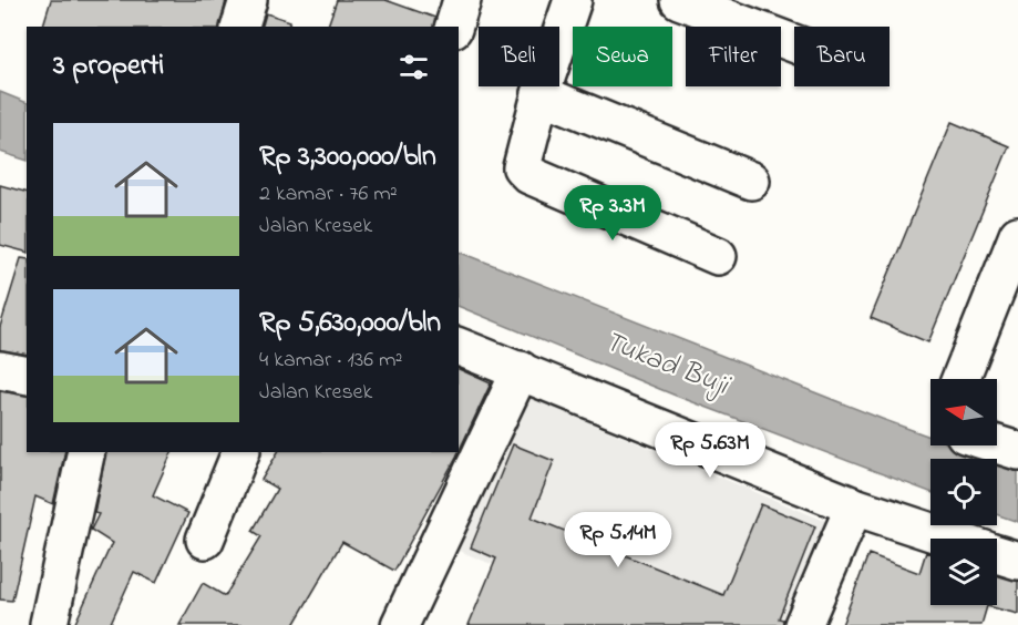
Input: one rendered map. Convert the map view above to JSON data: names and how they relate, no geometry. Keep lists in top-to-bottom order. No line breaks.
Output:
{"water":["Tukad Buji"],"north":"left","page":{"chip":["Beli","Sewa","Filter","Baru"],"heading":"3 properti","list":[{"name":"Rp 3,300,000/bln","note":"2 kamar · 76 m² · Jalan Kresek"},{"name":"Rp 5,630,000/bln","note":"4 kamar · 136 m² · Jalan Kresek"}],"price":["Rp 3.3M","Rp 5.63M","Rp 5.14M"]}}
